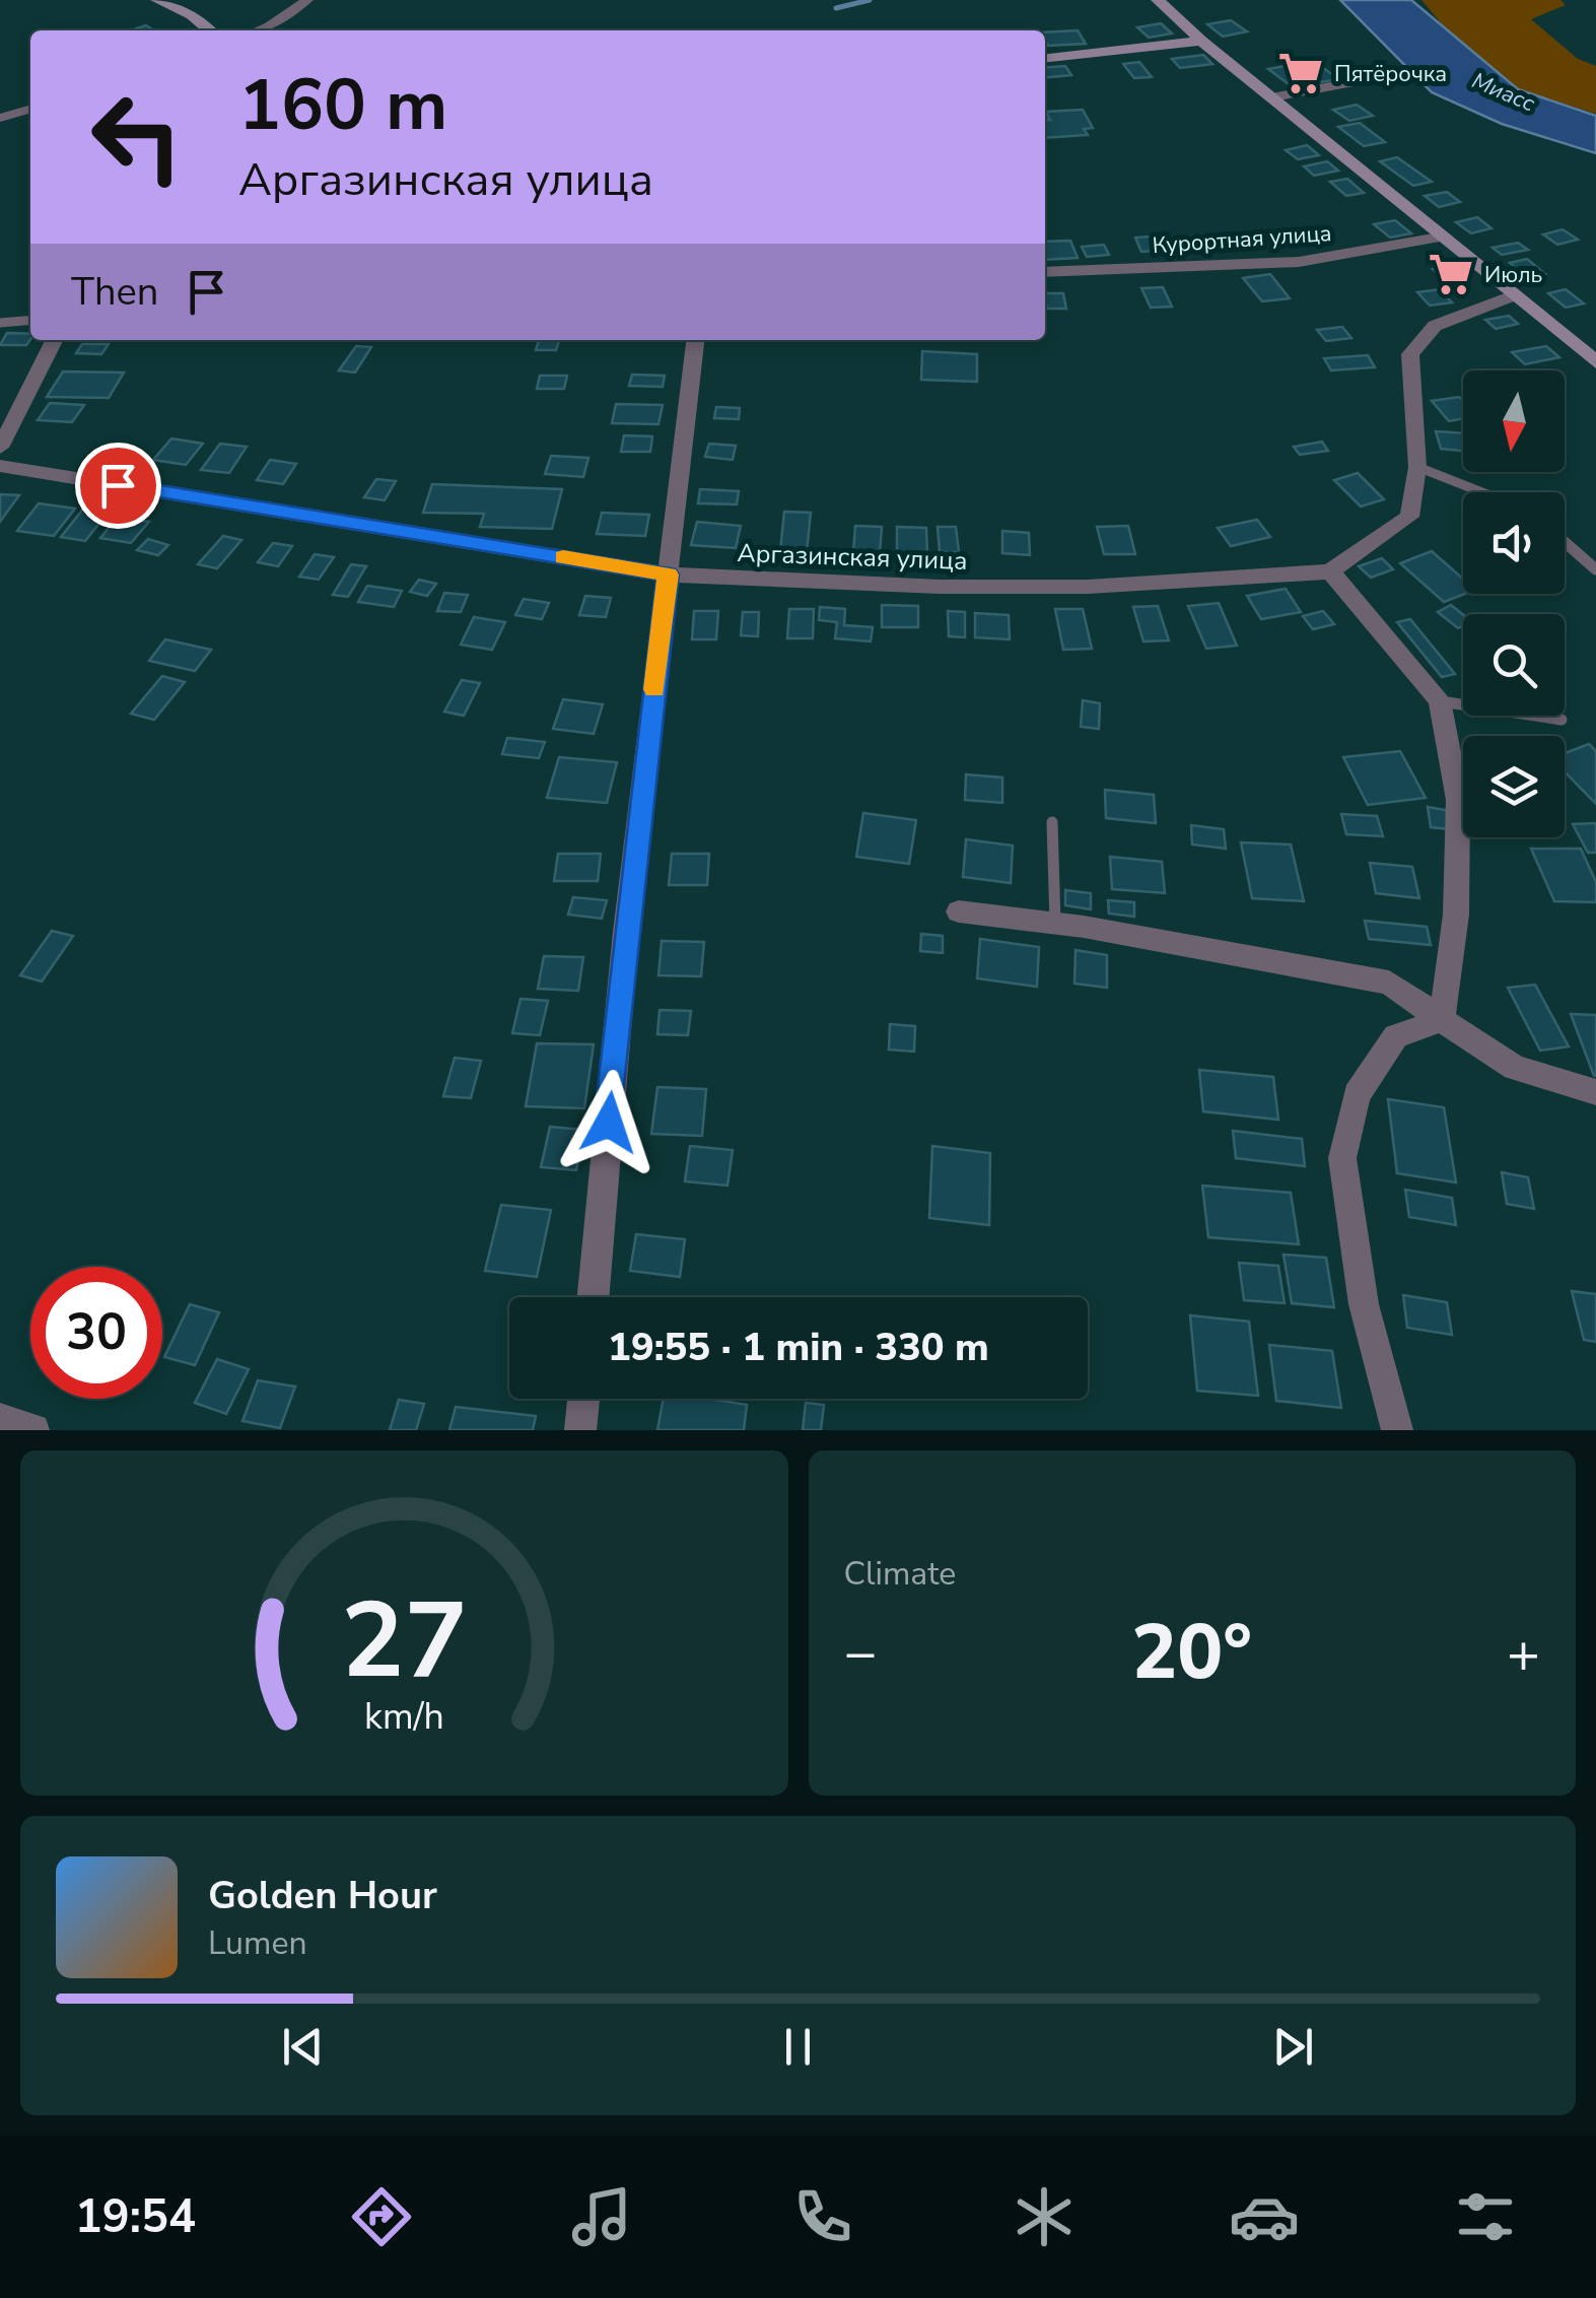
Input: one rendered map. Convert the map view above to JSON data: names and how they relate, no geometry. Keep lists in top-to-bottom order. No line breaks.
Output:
{"streets":{"street":["Курортная улица","Аргазинская улица"]},"water":["Миасс"],"places":{"supermarket":["Пятёрочка","Июль"]},"north":"bottom","page":{"turn":["160 m","Аргазинская улица"],"then":"Then","limit":"30","trip":"19:55 · 1 min · 330 m","tile":"Climate","heat":["−","20°","+"],"song":["Golden Hour","Lumen"],"tabs":"19:54","gauge":["27","km/h"]}}
